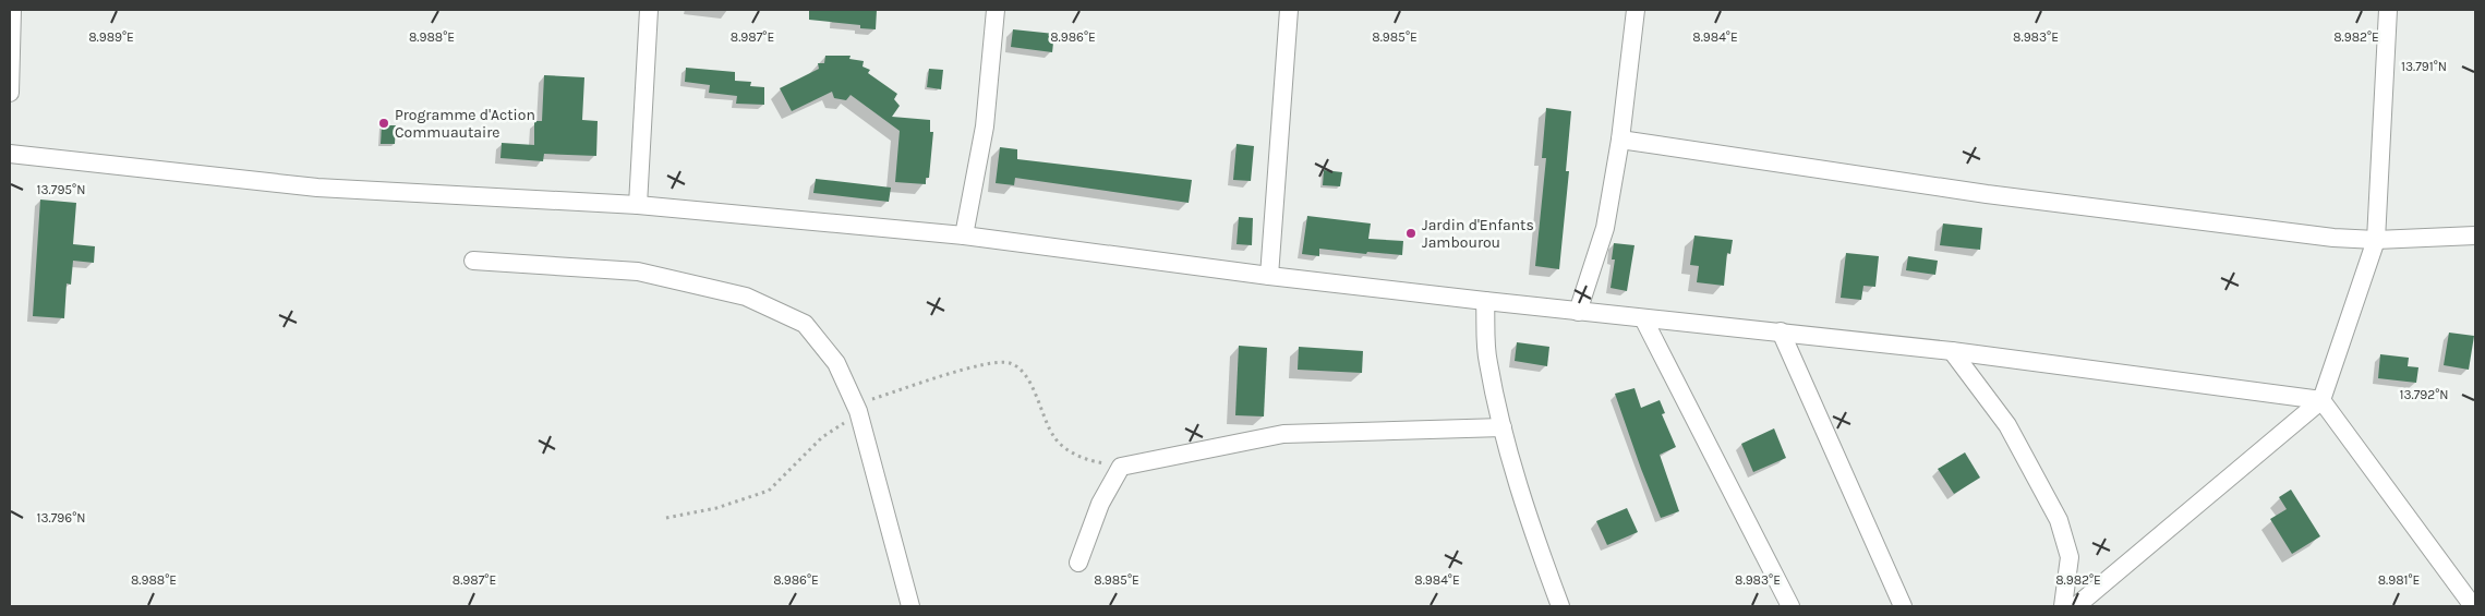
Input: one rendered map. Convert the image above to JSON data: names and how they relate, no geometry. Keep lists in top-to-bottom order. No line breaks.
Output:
{"places":["Programme d'Action Commuautaire","Jardin d'Enfants Jambourou"],"coordinates":["8.984°E","8.982°E","8.989°E","8.988°E","8.987°E","8.986°E","8.985°E","8.983°E","13.791°N","13.795°N","13.792°N","13.796°N","8.981°E"]}
